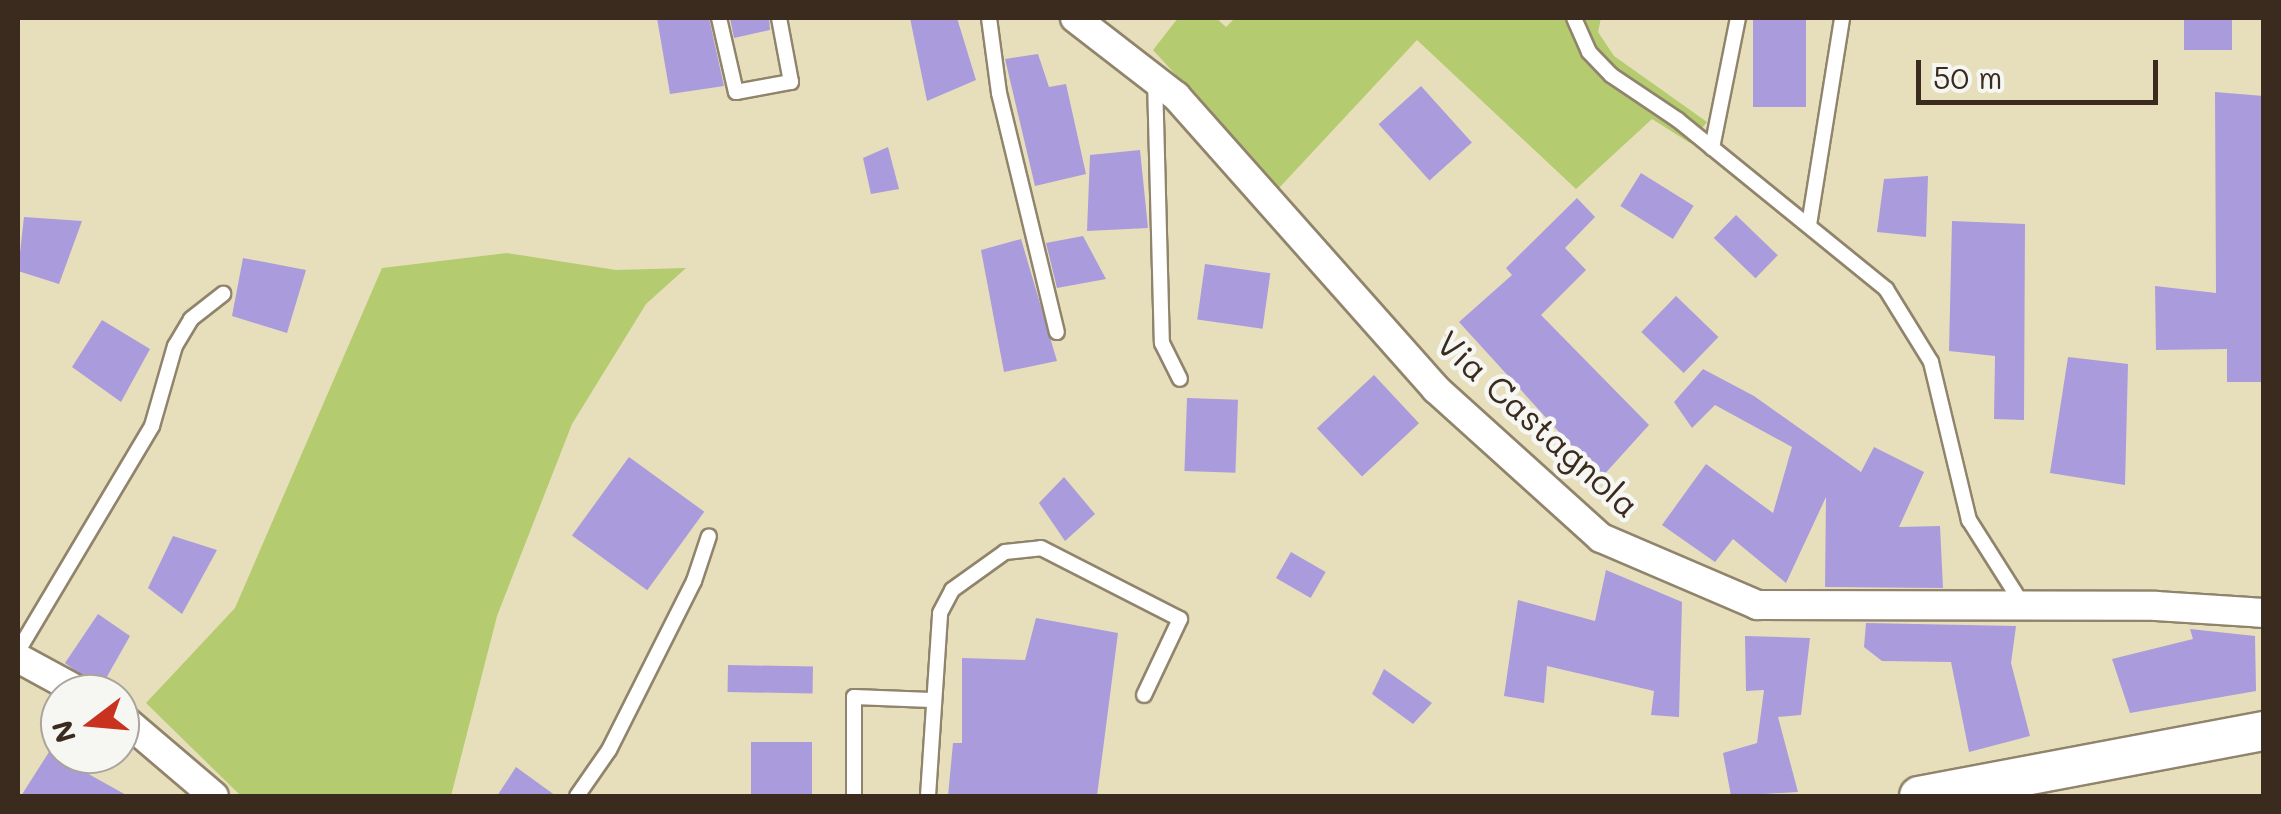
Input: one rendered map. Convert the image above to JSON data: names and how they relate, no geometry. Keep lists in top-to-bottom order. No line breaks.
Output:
{"streets":{"street":["Via Castagnola"]},"scale_bar":"50 m","north":"left"}
